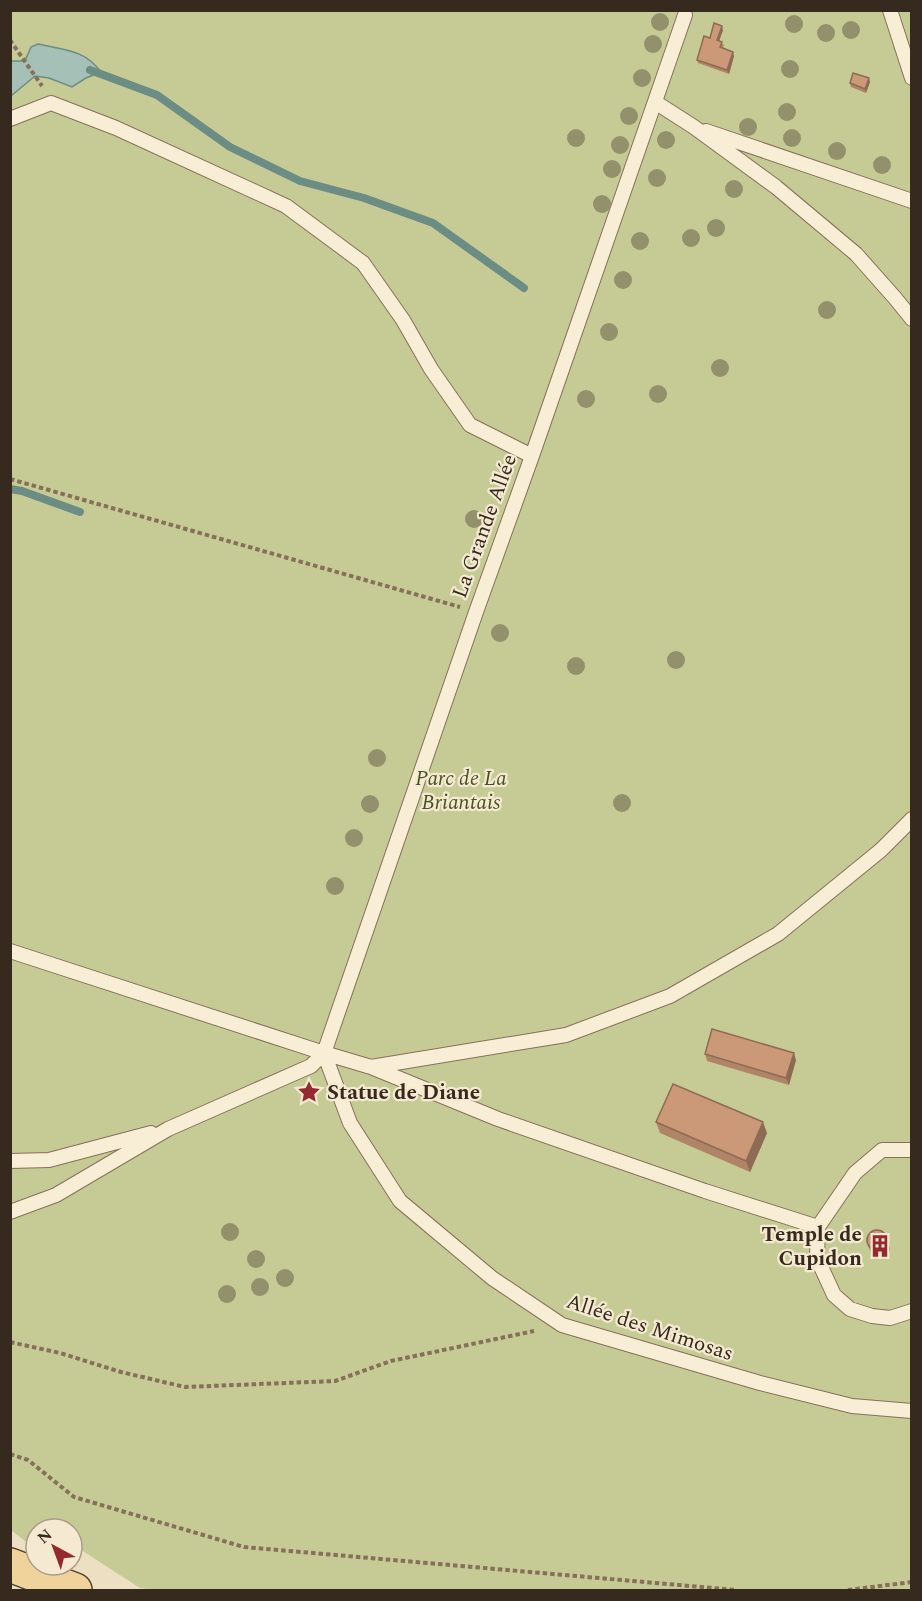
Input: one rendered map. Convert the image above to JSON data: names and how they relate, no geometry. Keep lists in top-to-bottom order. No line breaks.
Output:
{"streets":{"lane":["La Grande Allée","Allée des Mimosas"]},"crossings":[["La Grande Allée","Allée des Mimosas"]],"parks":["Parc de La Briantais"],"places":{"place":["Statue de Diane"],"building":["Temple de Cupidon"]},"north":"top left"}
